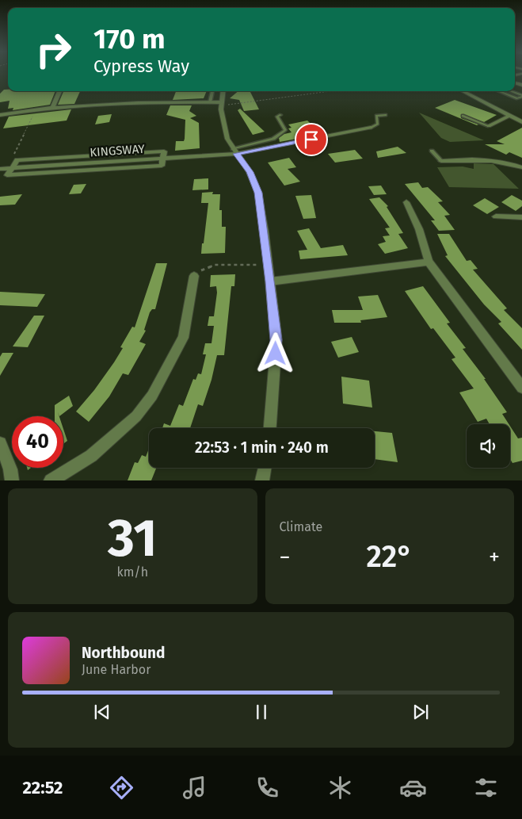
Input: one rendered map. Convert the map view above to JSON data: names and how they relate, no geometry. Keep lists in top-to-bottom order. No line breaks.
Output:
{"streets":{"street":["KINGSWAY"]},"page":{"turn":["170 m","Cypress Way"],"limit":"40","trip":"22:53 · 1 min · 240 m","tile":[["31","km/h"],"Climate"],"heat":["−","22°","+"],"song":["Northbound","June Harbor"],"tabs":"22:52"}}
